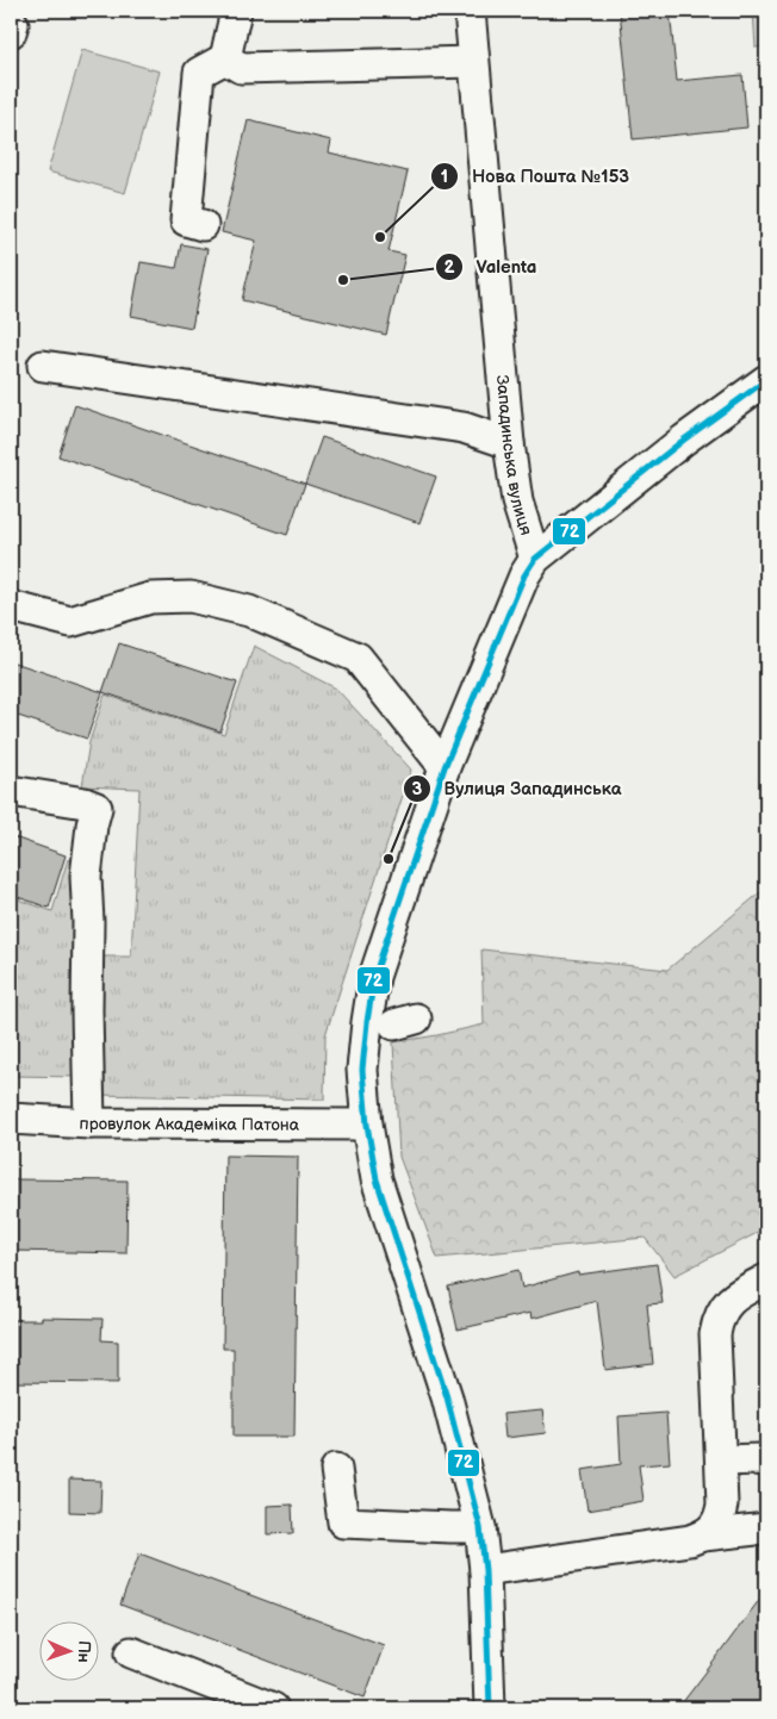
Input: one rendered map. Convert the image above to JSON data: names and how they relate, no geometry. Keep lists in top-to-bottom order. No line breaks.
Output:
{"streets":{"street":["Западинська вулиця","провулок Академіка Патона"]},"places":["Нова Пошта №153","Valenta","Вулиця Западинська"],"lines":["transit line 72"],"north":"right"}
